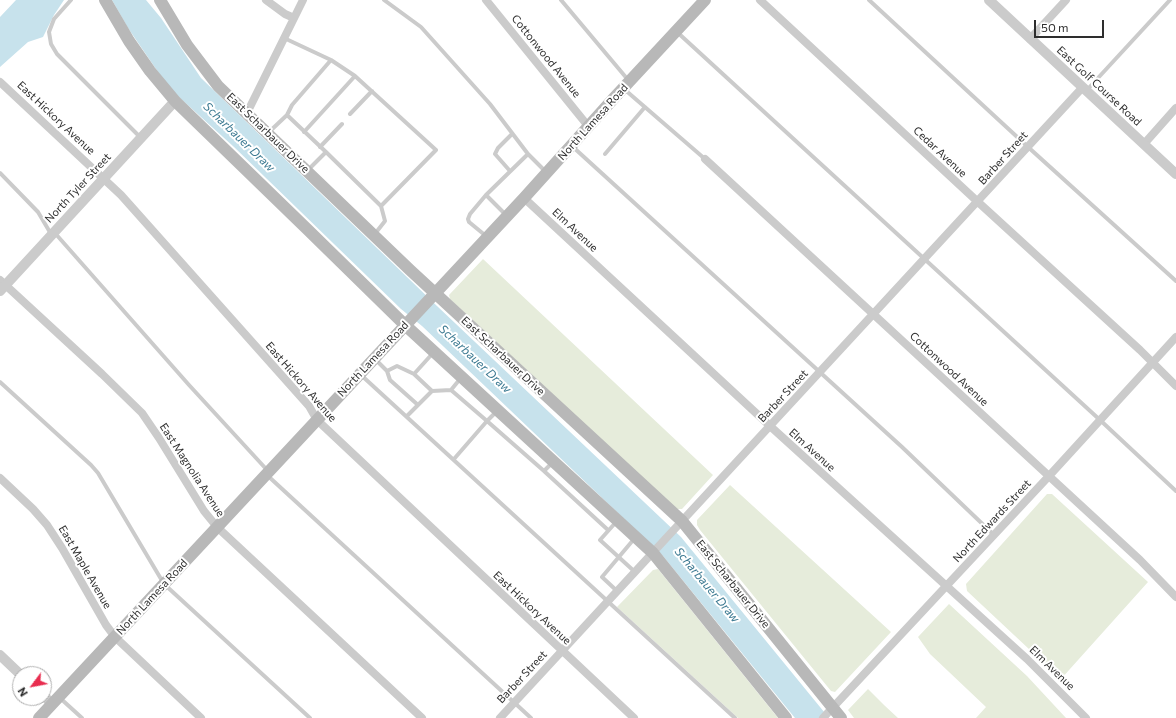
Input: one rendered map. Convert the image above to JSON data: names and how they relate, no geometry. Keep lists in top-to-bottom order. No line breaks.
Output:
{"streets":{"main road":["North Lamesa Road","East Scharbauer Drive"],"street":["Cottonwood Avenue","East Golf Course Road","East Hickory Avenue","Cedar Avenue","Barber Street","North Tyler Street","Elm Avenue","East Magnolia Avenue","North Edwards Street","East Maple Avenue"]},"crossings":[["Cottonwood Avenue","North Lamesa Road"],["Cottonwood Avenue","Barber Street"],["Cottonwood Avenue","North Edwards Street"],["East Golf Course Road","Barber Street"],["East Hickory Avenue","North Lamesa Road"],["East Hickory Avenue","Barber Street"],["East Hickory Avenue","North Tyler Street"],["North Lamesa Road","East Scharbauer Drive"],["North Lamesa Road","Elm Avenue"],["North Lamesa Road","East Magnolia Avenue"],["North Lamesa Road","East Maple Avenue"],["East Scharbauer Drive","Barber Street"],["East Scharbauer Drive","North Edwards Street"],["Cedar Avenue","Barber Street"],["Cedar Avenue","North Edwards Street"],["Barber Street","Elm Avenue"],["North Tyler Street","East Magnolia Avenue"],["Elm Avenue","North Edwards Street"]],"water":["Scharbauer Draw"],"scale_bar":"50 m","north":"bottom left"}
